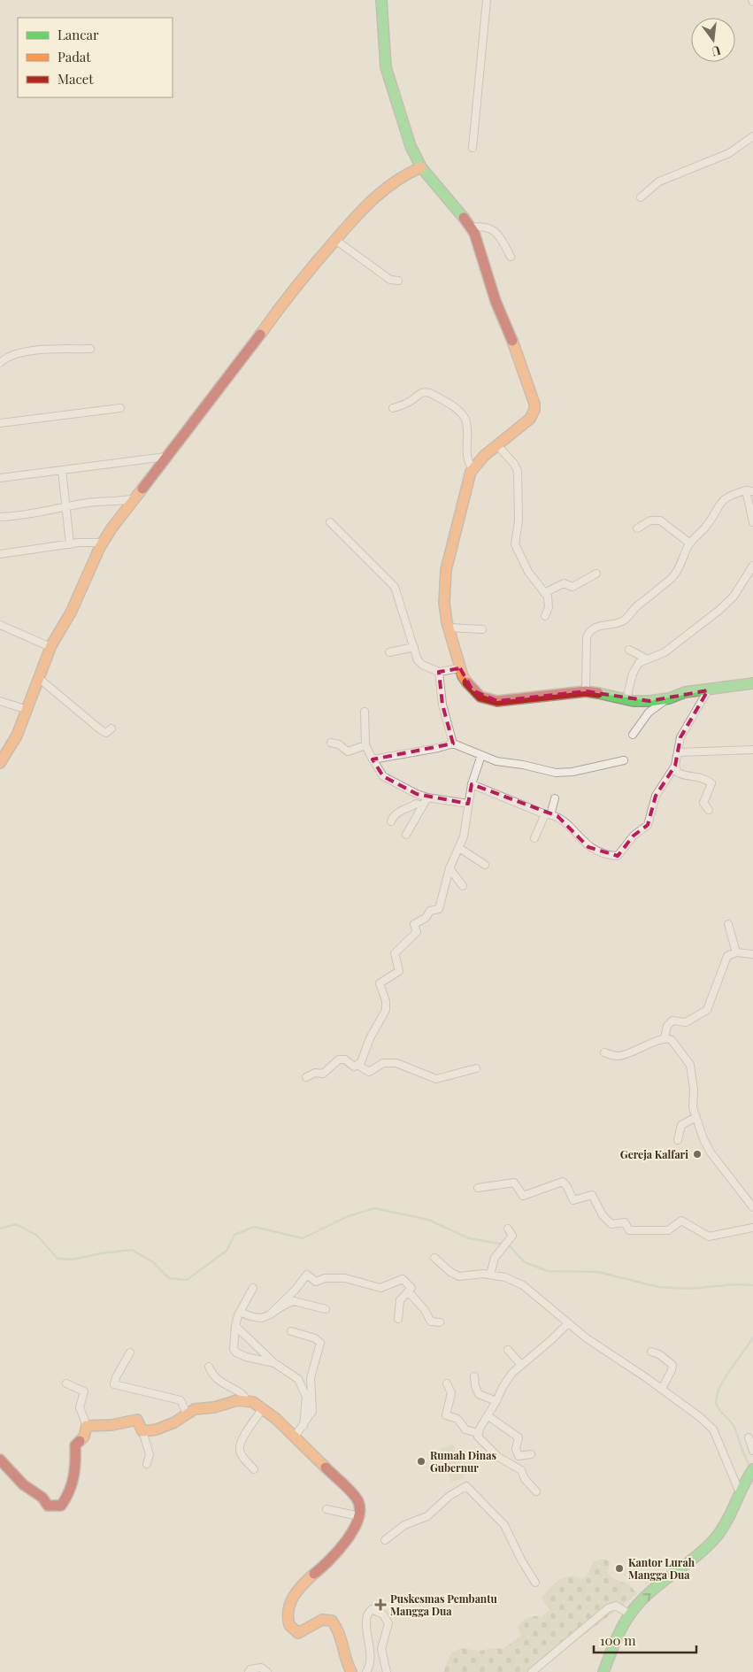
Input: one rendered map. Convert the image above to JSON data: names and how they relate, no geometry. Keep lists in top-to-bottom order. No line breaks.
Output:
{"places":{"other":["Gereja Kalfari","Rumah Dinas Gubernur","Kantor Lurah Mangga Dua"],"health":["Puskesmas Pembantu Mangga Dua"]},"legend":["Lancar","Padat","Macet"],"scale_bar":"100 m","north":"bottom"}
